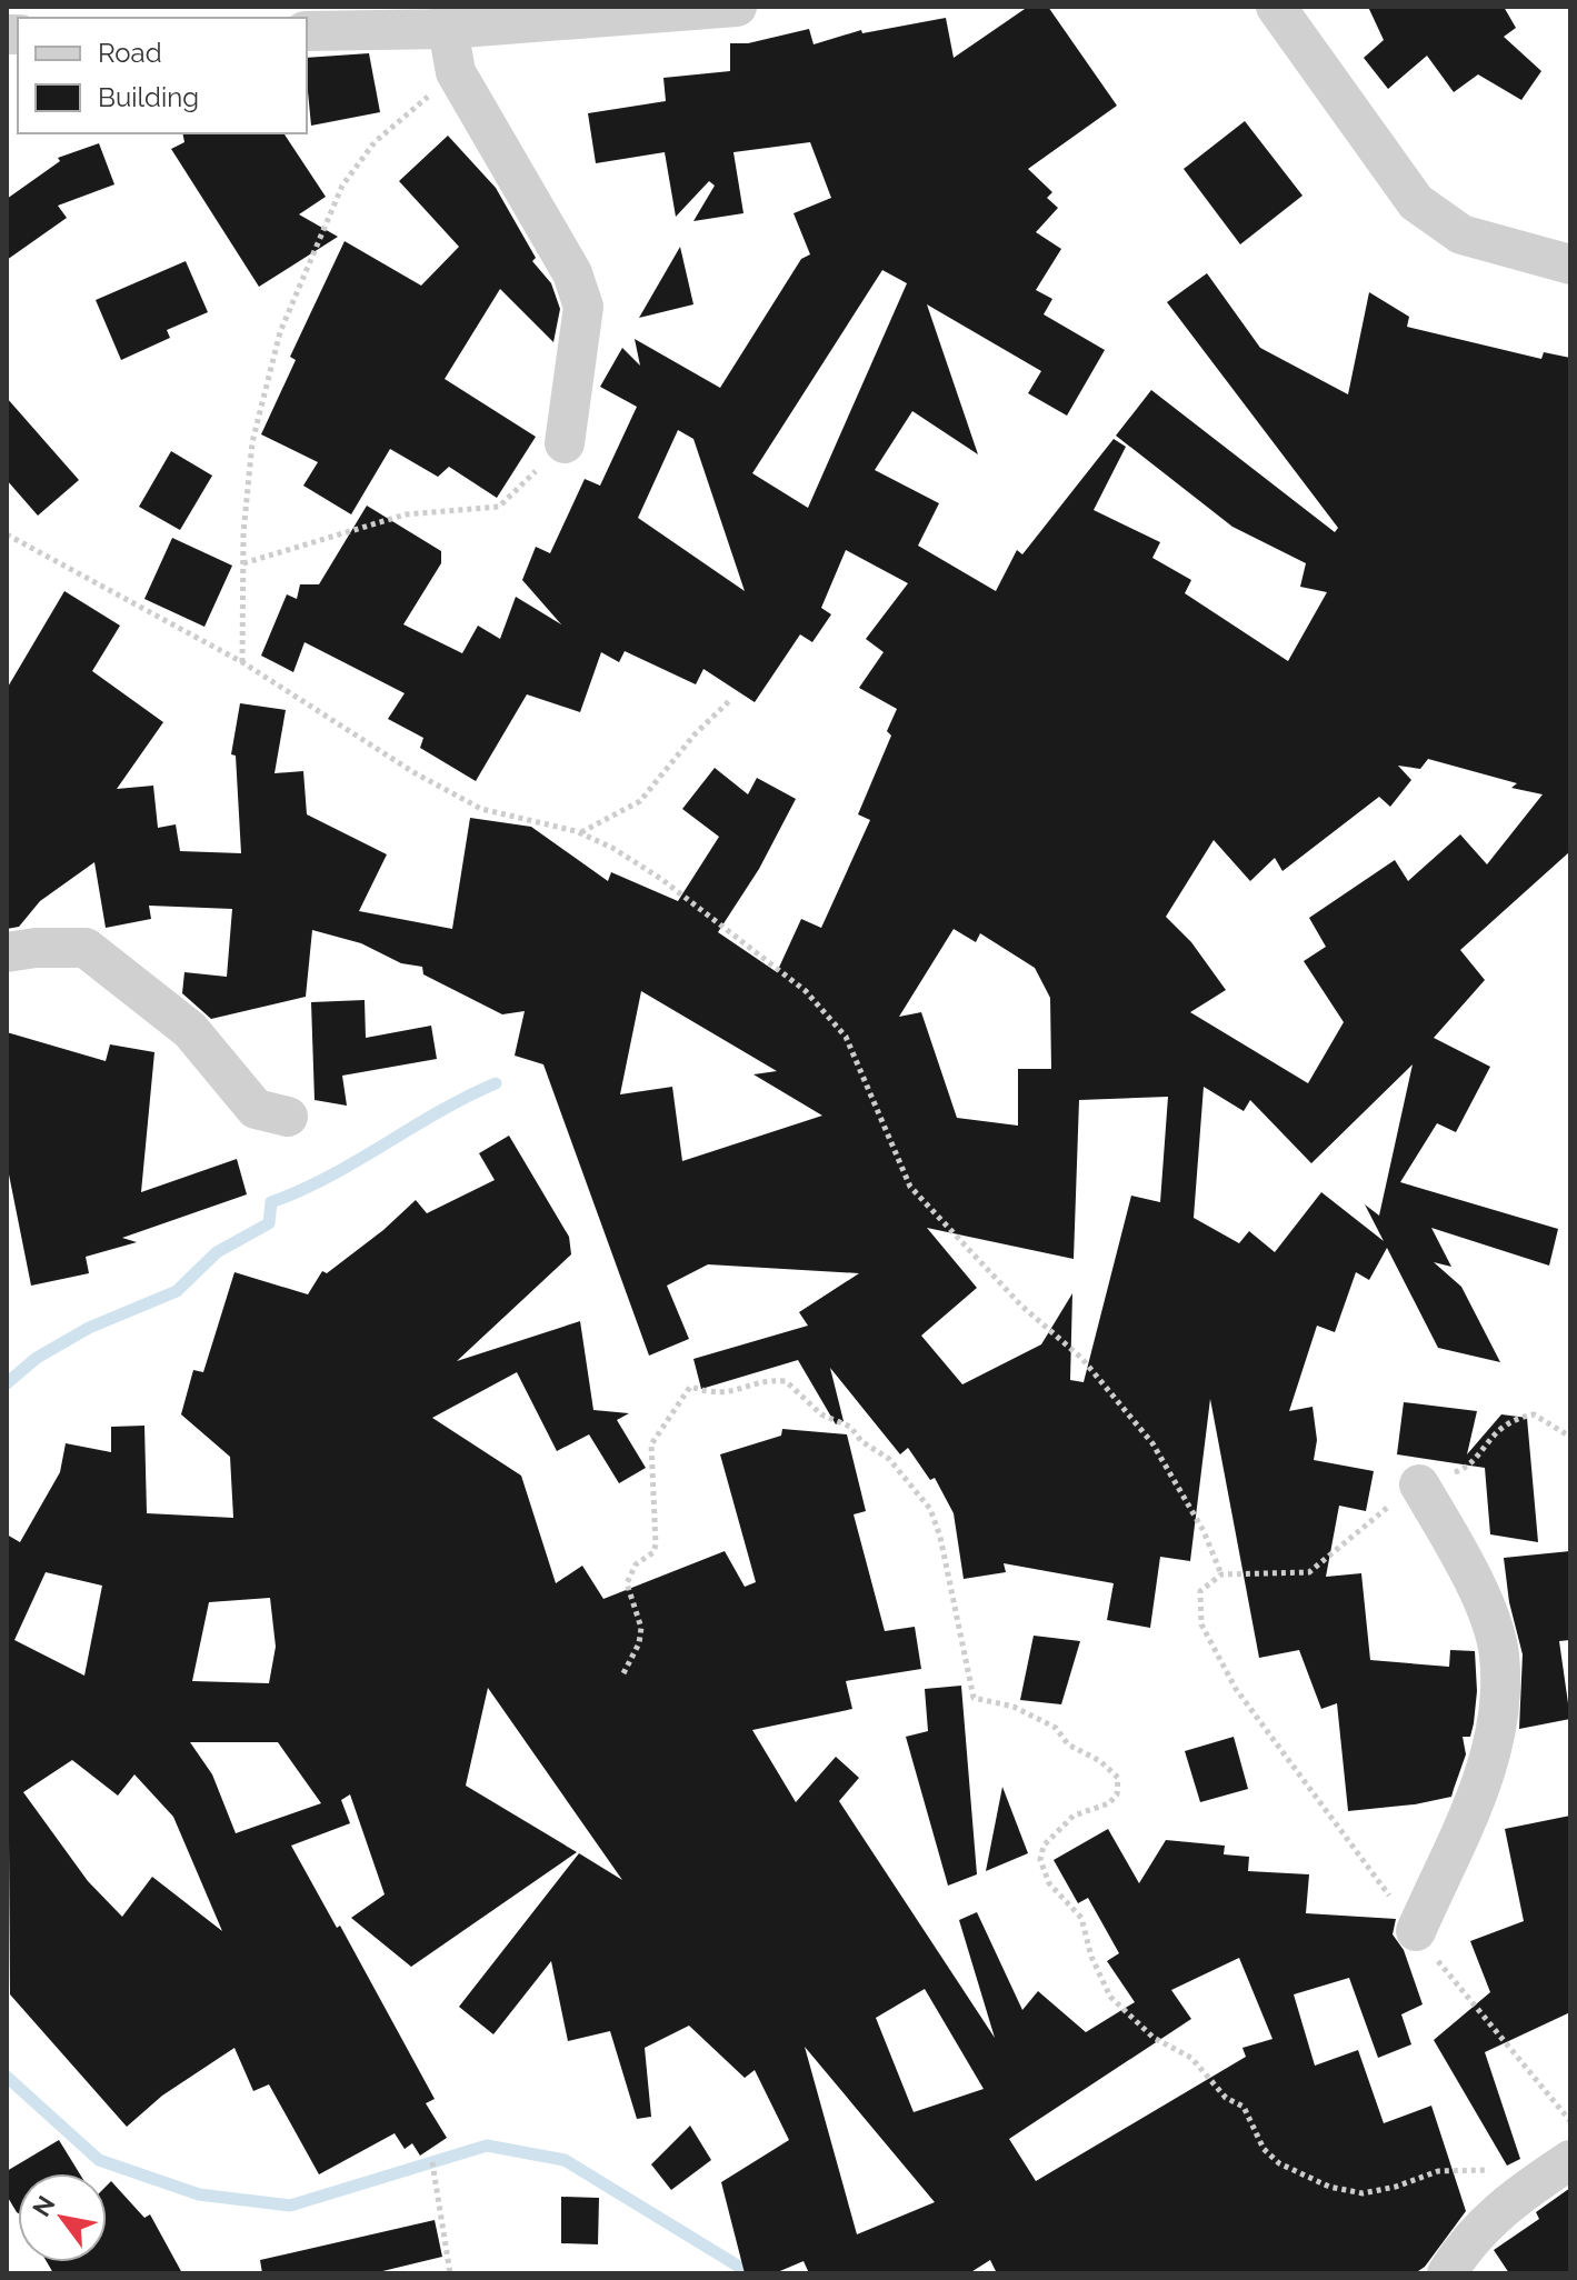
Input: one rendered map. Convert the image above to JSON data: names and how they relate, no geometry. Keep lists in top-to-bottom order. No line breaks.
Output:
{"legend":["Road","Building"],"north":"top left"}
